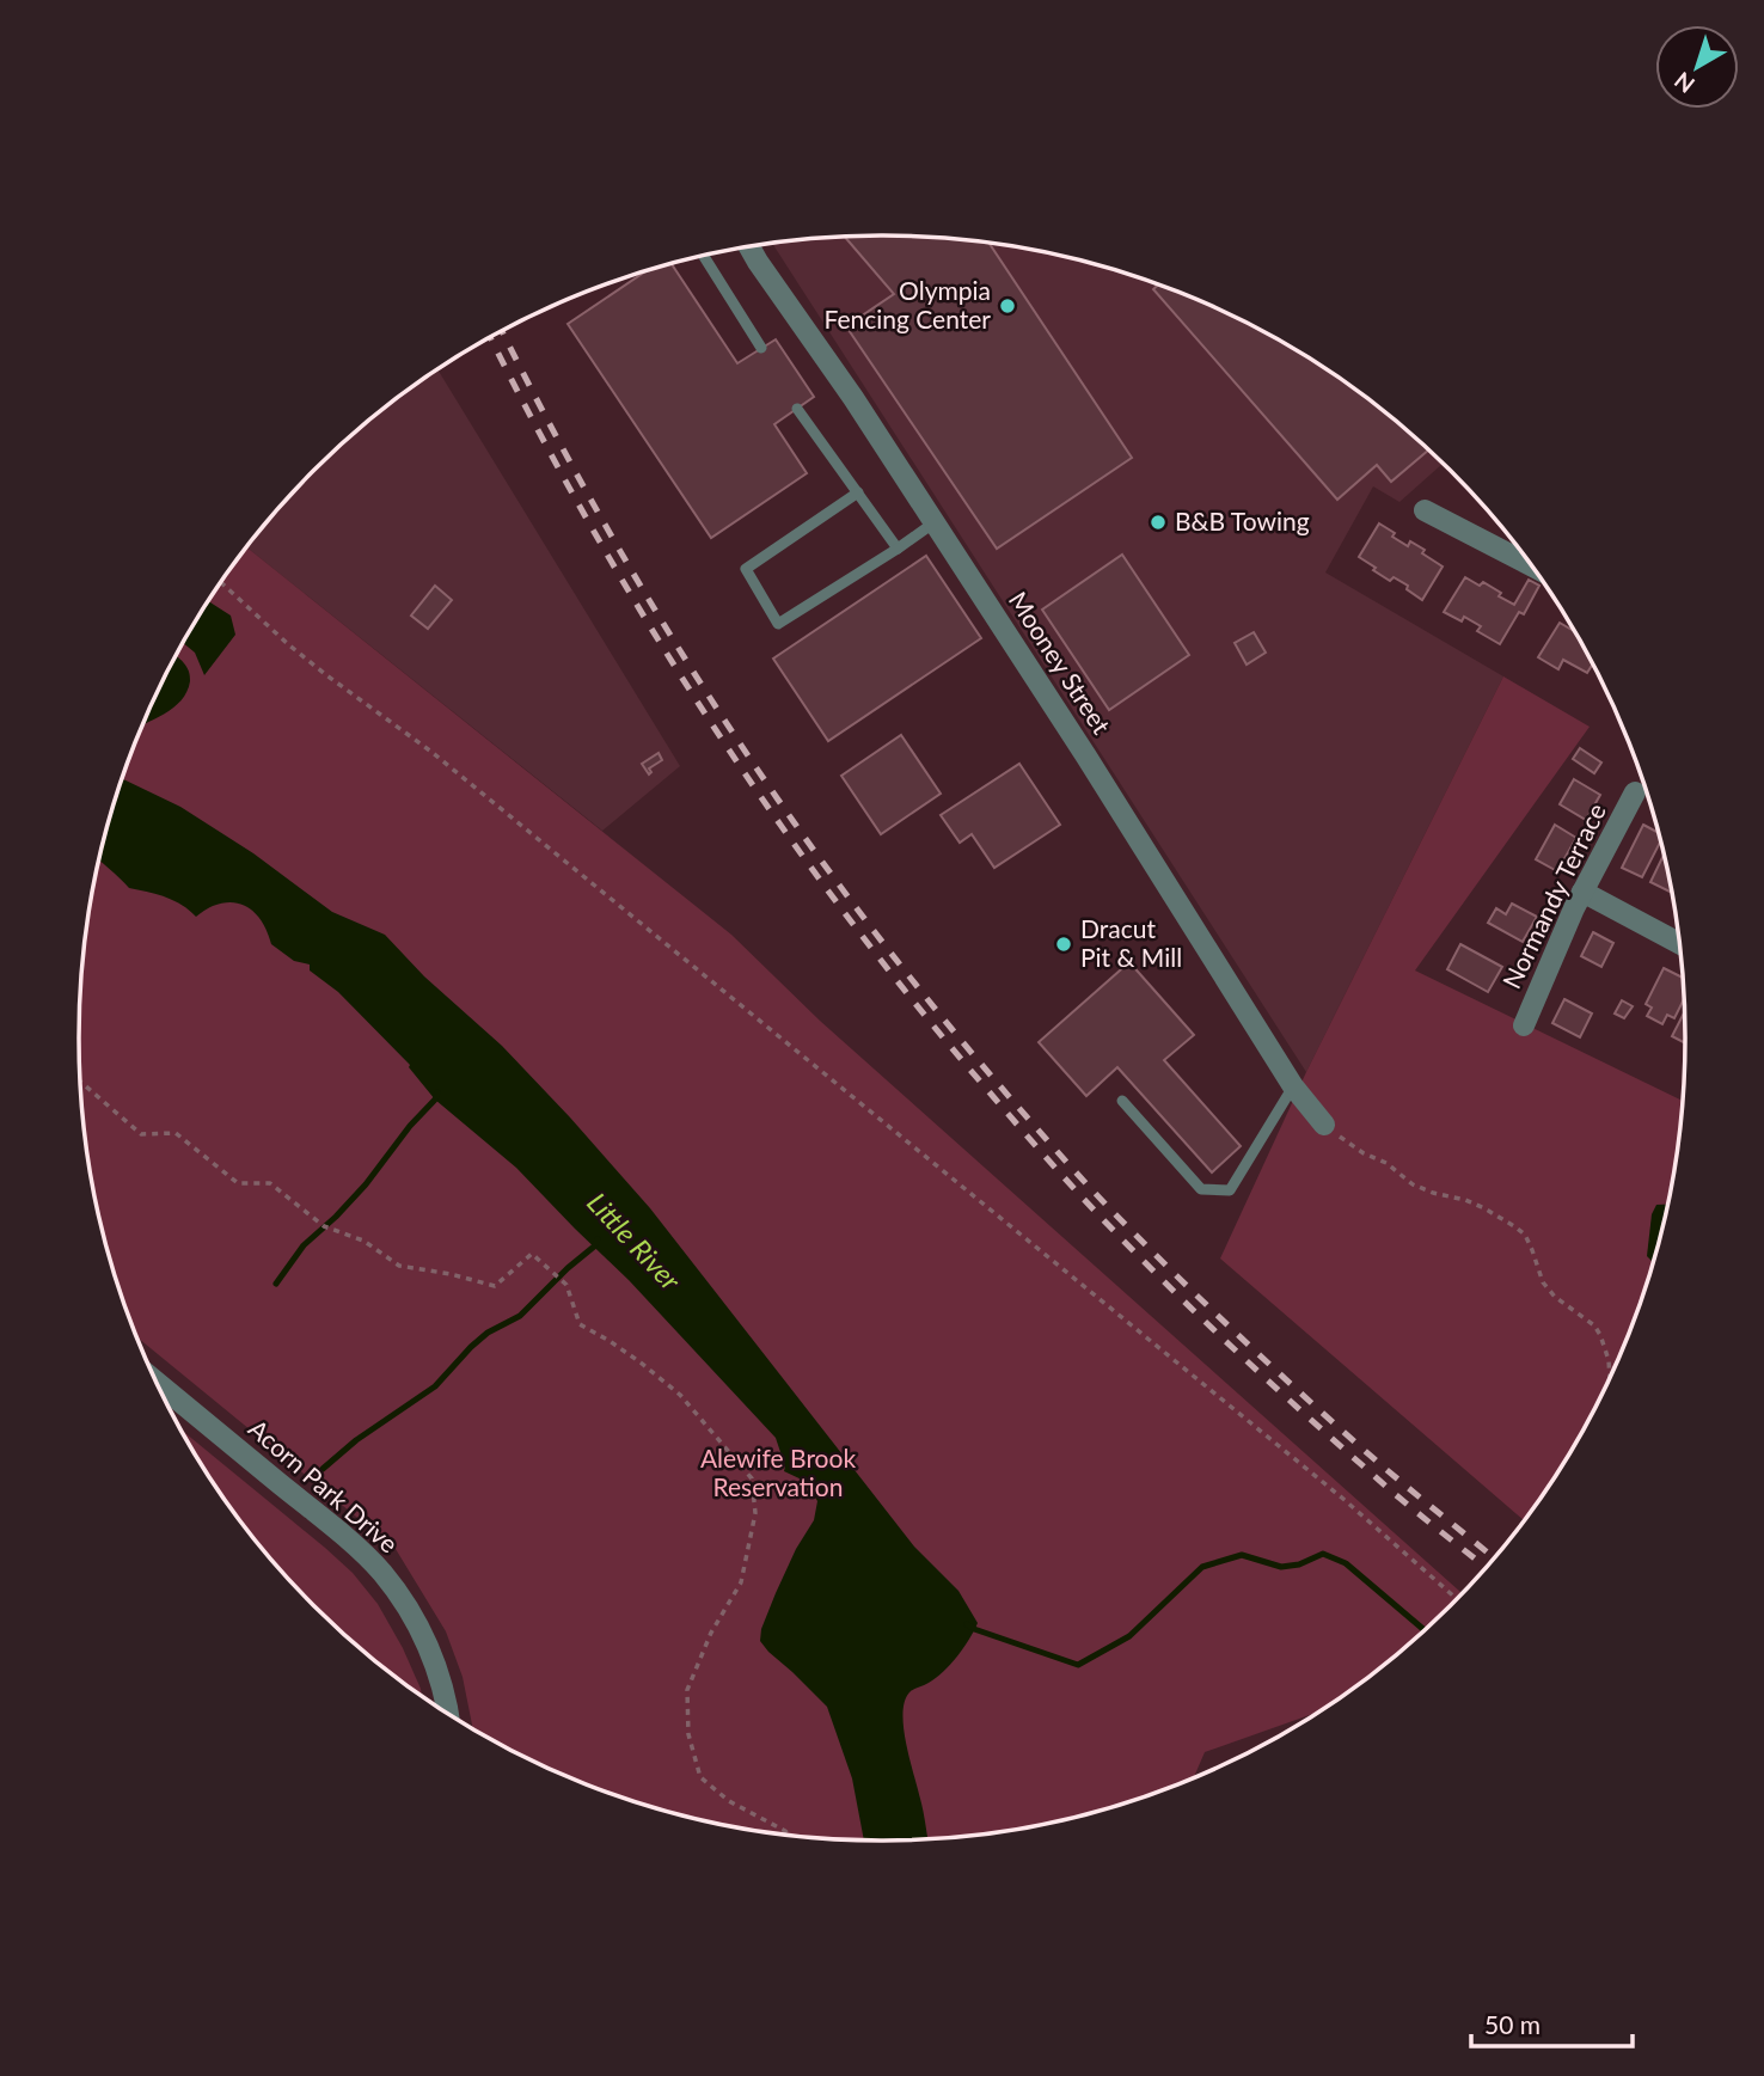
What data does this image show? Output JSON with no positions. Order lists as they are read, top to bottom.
{
  "streets": {
    "street": ["Mooney Street", "Normandy Terrace", "Acorn Park Drive"]
  },
  "water": ["Little River"],
  "parks": ["Alewife Brook Reservation"],
  "places": ["Olympia Fencing Center", "B&B Towing", "Dracut Pit & Mill"],
  "scale_bar": "50 m",
  "north": "bottom left"
}
